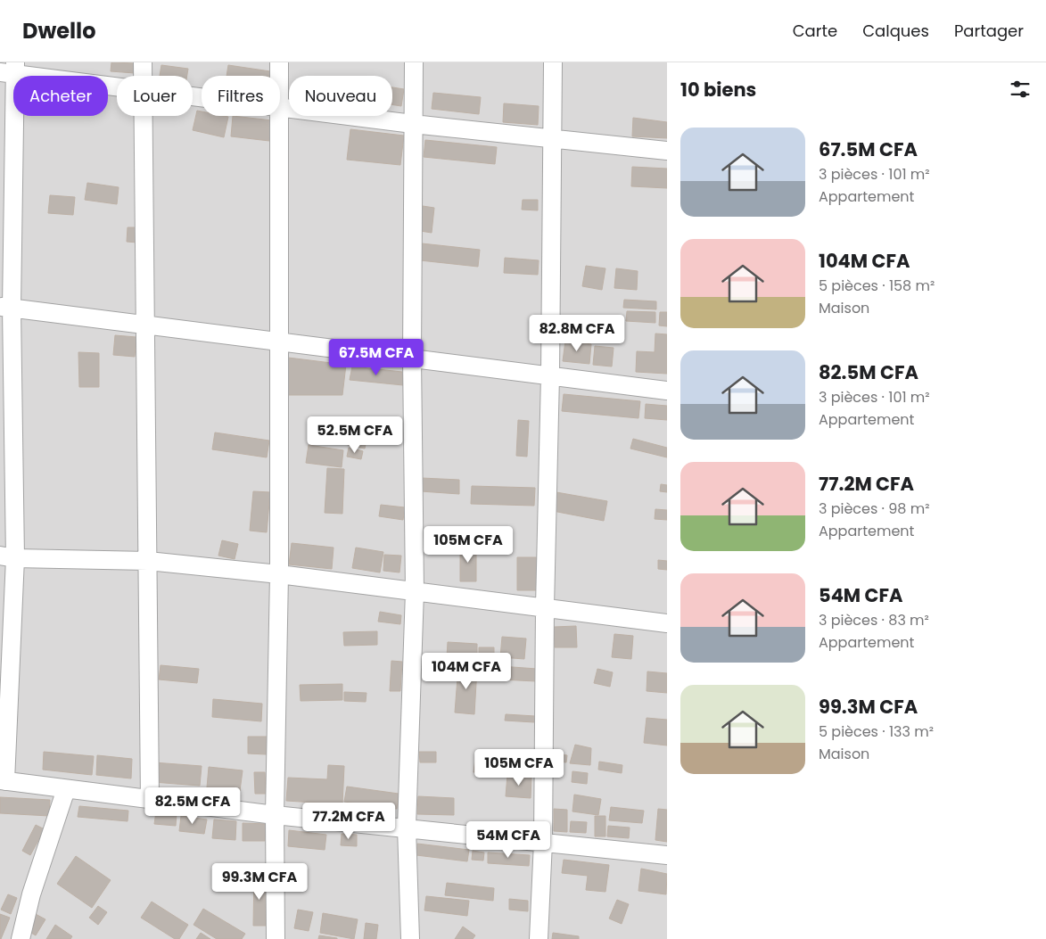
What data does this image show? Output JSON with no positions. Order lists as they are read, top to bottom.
{
  "page": {
    "header": "Dwello",
    "nav": ["Carte", "Calques", "Partager"],
    "heading": "10 biens",
    "chip": [
      "Acheter",
      "Louer",
      "Filtres",
      "Nouveau"
    ],
    "list": [
      {
        "name": "67.5M CFA",
        "note": "3 pièces · 101 m² · Appartement"
      },
      {
        "name": "104M CFA",
        "note": "5 pièces · 158 m² · Maison"
      },
      {
        "name": "82.5M CFA",
        "note": "3 pièces · 101 m² · Appartement"
      },
      {
        "name": "77.2M CFA",
        "note": "3 pièces · 98 m² · Appartement"
      },
      {
        "name": "54M CFA",
        "note": "3 pièces · 83 m² · Appartement"
      },
      {
        "name": "99.3M CFA",
        "note": "5 pièces · 133 m² · Maison"
      }
    ],
    "price": [
      "82.8M CFA",
      "67.5M CFA",
      "52.5M CFA",
      "105M CFA",
      "104M CFA",
      "105M CFA",
      "82.5M CFA",
      "77.2M CFA",
      "54M CFA",
      "99.3M CFA"
    ]
  }
}
